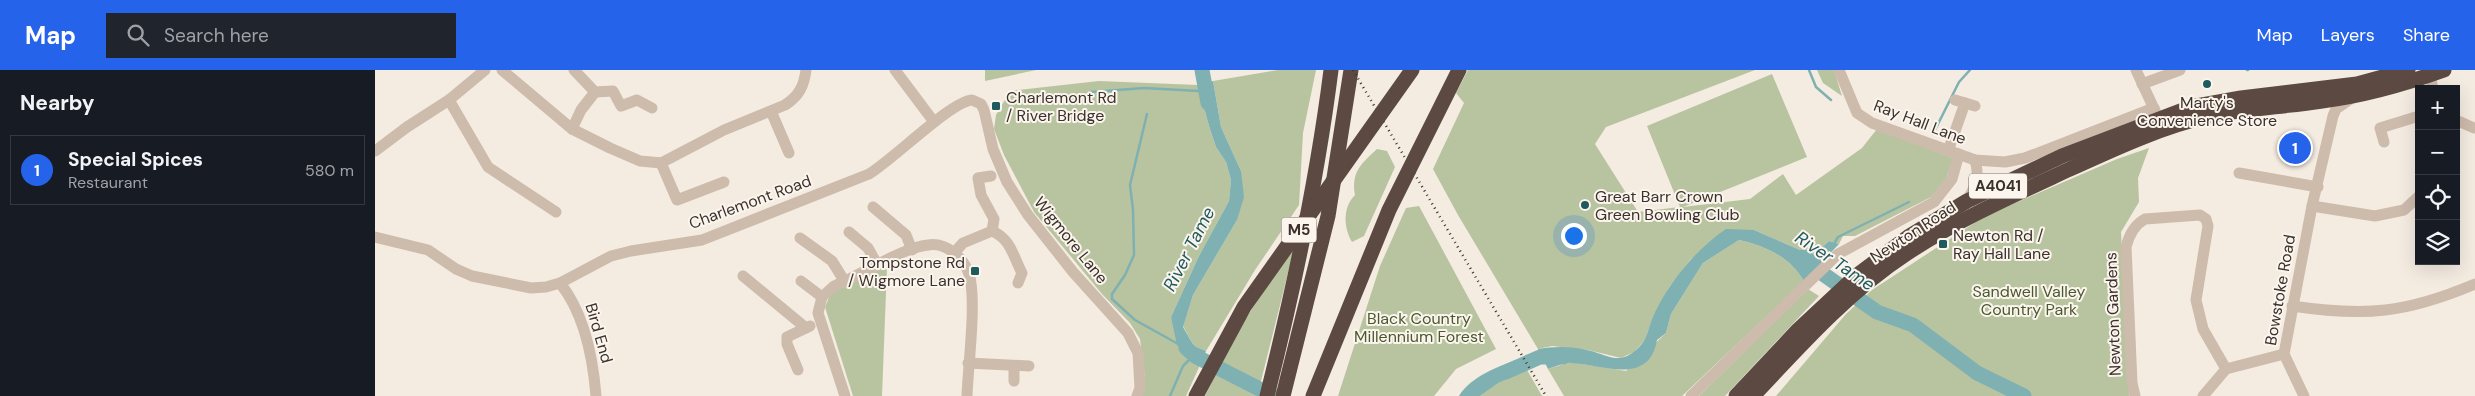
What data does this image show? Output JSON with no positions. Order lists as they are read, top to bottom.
{
  "streets": {
    "highway": ["A4041", "M5", "Newton Road"],
    "street": [
      "Ray Hall Lane",
      "Charlemont Road",
      "Wigmore Lane",
      "Bowstoke Road",
      "Newton Gardens",
      "Bird End"
    ]
  },
  "crossings": [
    ["Ray Hall Lane", "Newton Road"],
    ["Charlemont Road", "Wigmore Lane"],
    ["Charlemont Road", "Bird End"],
    ["Newton Road", "Bowstoke Road"]
  ],
  "water": ["River Tame"],
  "parks": ["Sandwell Valley Country Park", "Black Country Millennium Forest"],
  "places": {
    "other": ["Marty's Convenience Store", "Great Barr Crown Green Bowling Club"],
    "transit": ["Charlemont Rd / River Bridge", "Newton Rd / Ray Hall Lane", "Tompstone Rd / Wigmore Lane"]
  },
  "page": {
    "header": "Map",
    "search": "Search here",
    "nav": ["Map", "Layers", "Share"],
    "heading": "Nearby",
    "map_buttons": ["+", "−"],
    "pins": "1",
    "list": [
      {
        "mark": "1",
        "name": "Special Spices",
        "note": "Restaurant",
        "value": "580 m"
      }
    ]
  }
}
